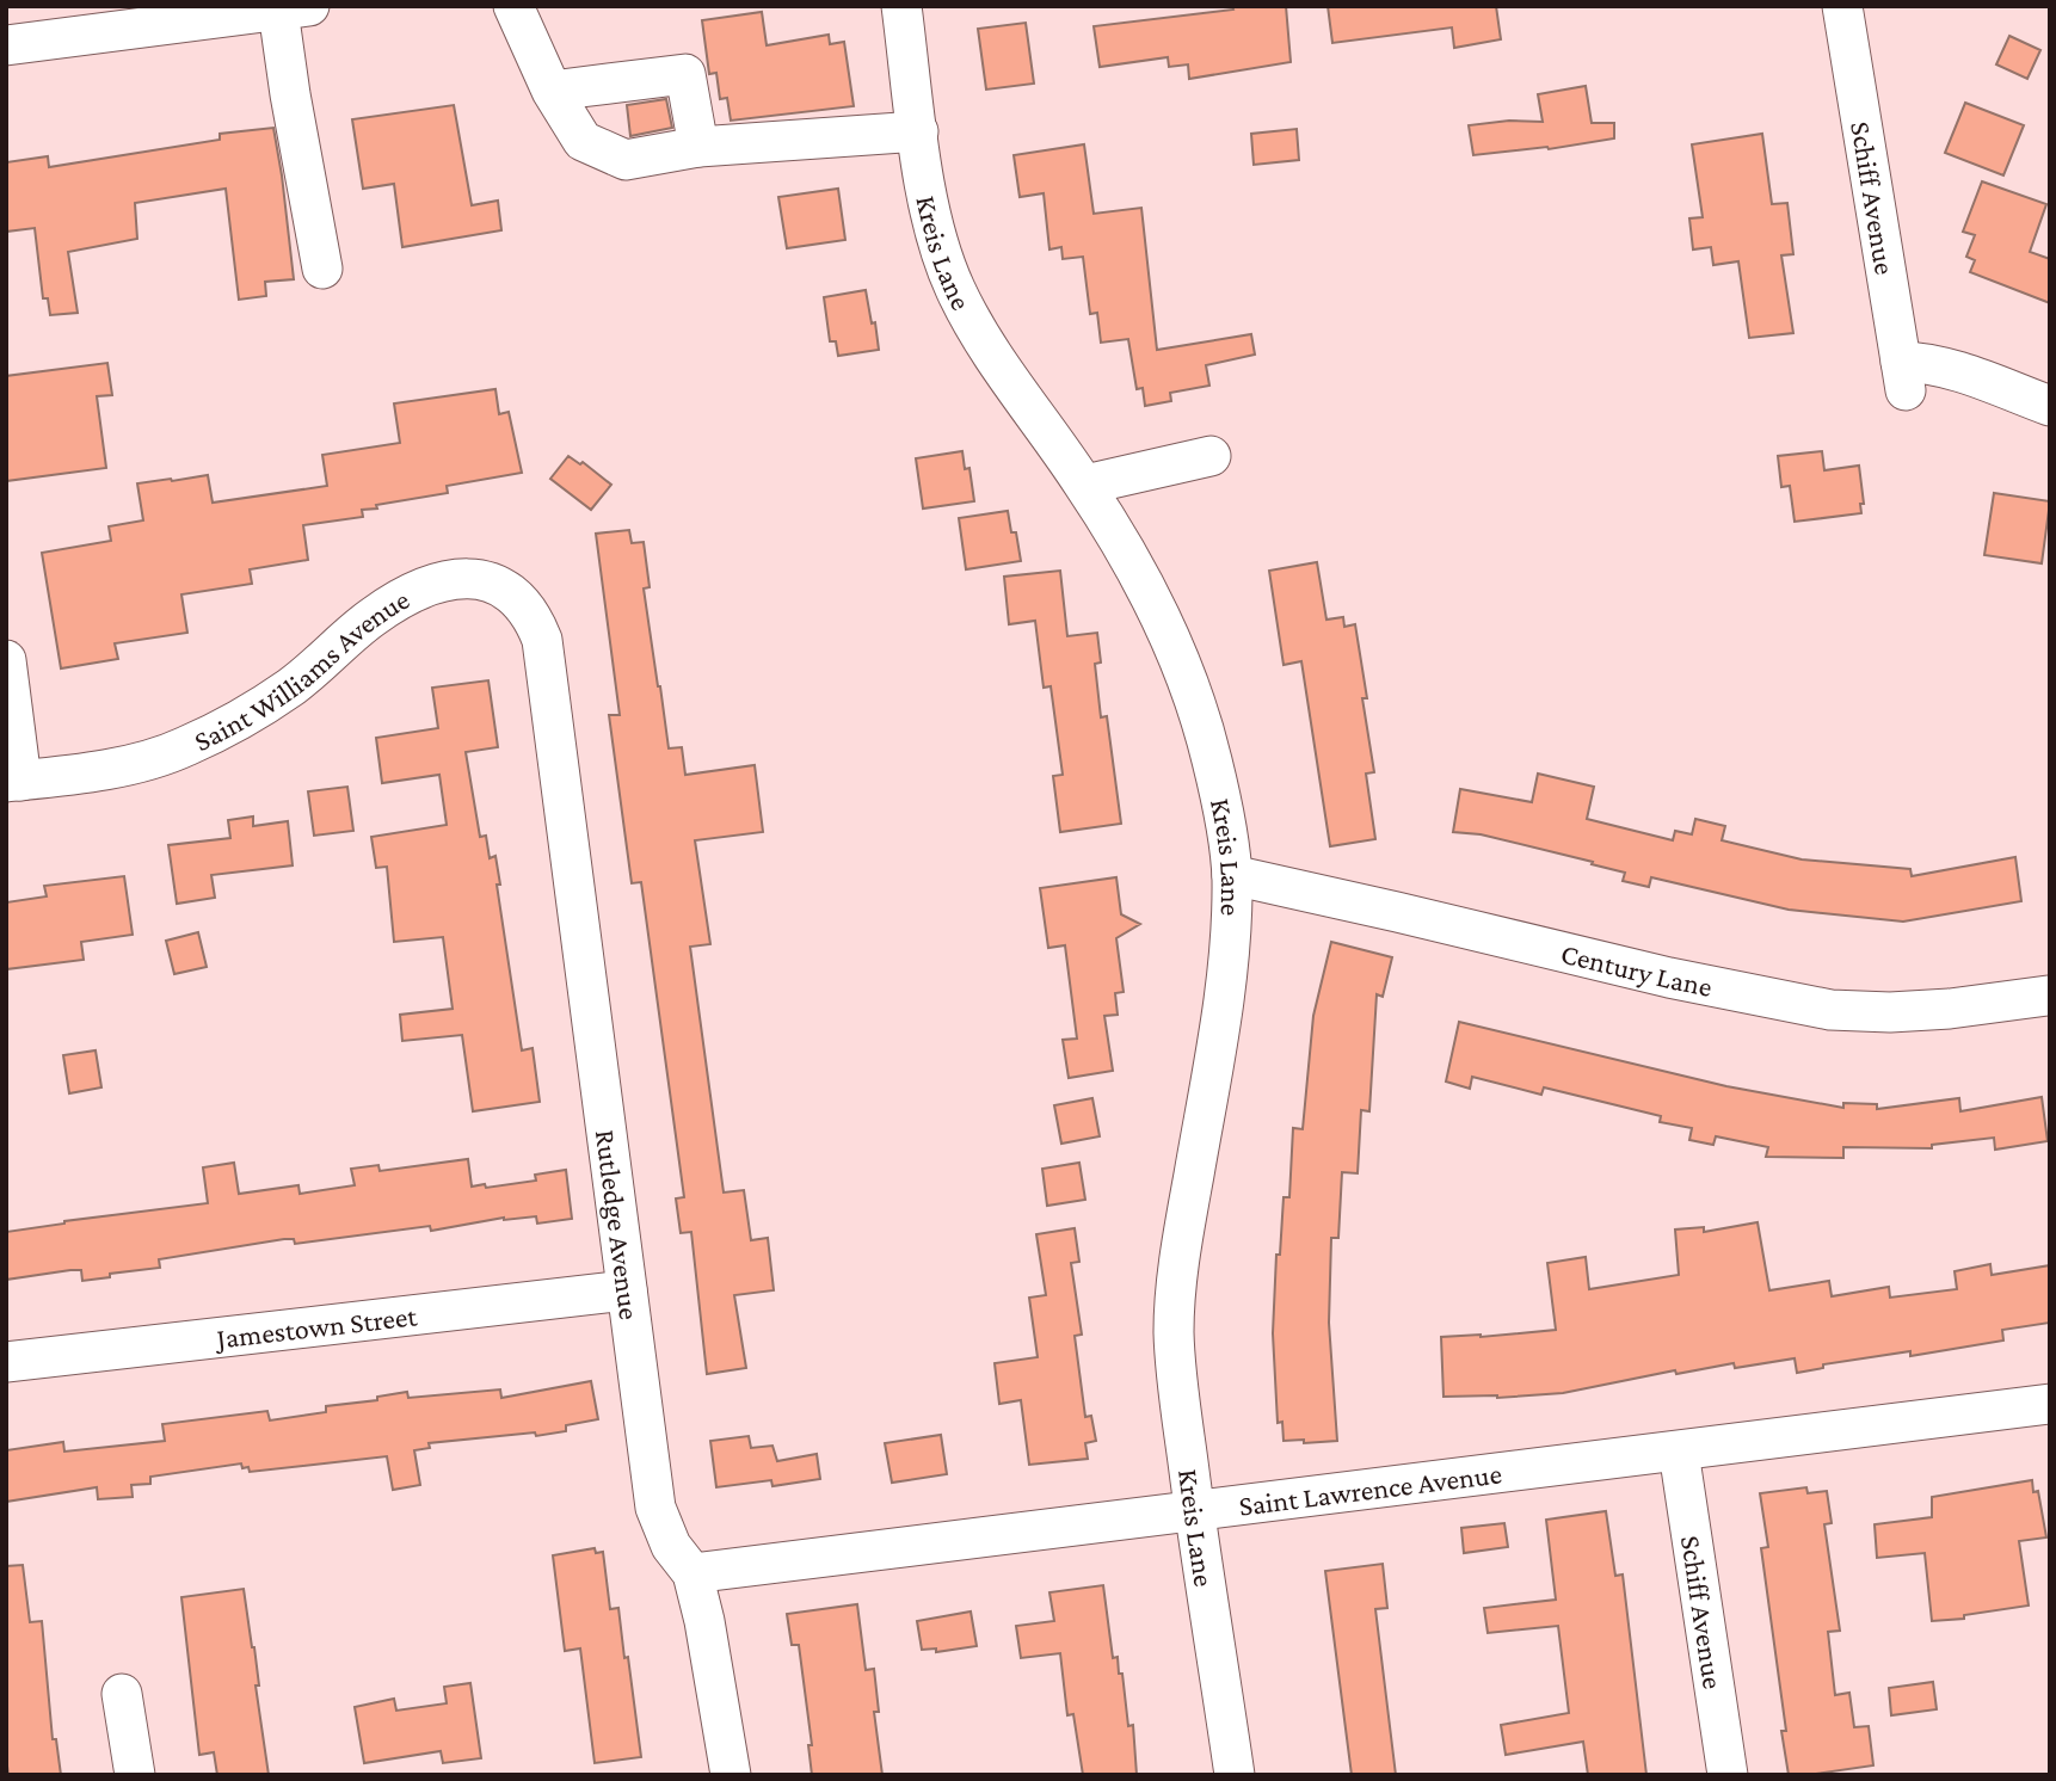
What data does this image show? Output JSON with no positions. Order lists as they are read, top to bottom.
{
  "streets": {
    "street": [
      "Schiff Avenue",
      "Kreis Lane",
      "Saint Williams Avenue",
      "Century Lane",
      "Rutledge Avenue",
      "Jamestown Street",
      "Saint Lawrence Avenue"
    ]
  },
  "crossings": [
    ["Schiff Avenue", "Saint Lawrence Avenue"],
    ["Kreis Lane", "Century Lane"],
    ["Kreis Lane", "Saint Lawrence Avenue"],
    ["Saint Williams Avenue", "Rutledge Avenue"],
    ["Rutledge Avenue", "Jamestown Street"],
    ["Rutledge Avenue", "Saint Lawrence Avenue"]
  ]
}
